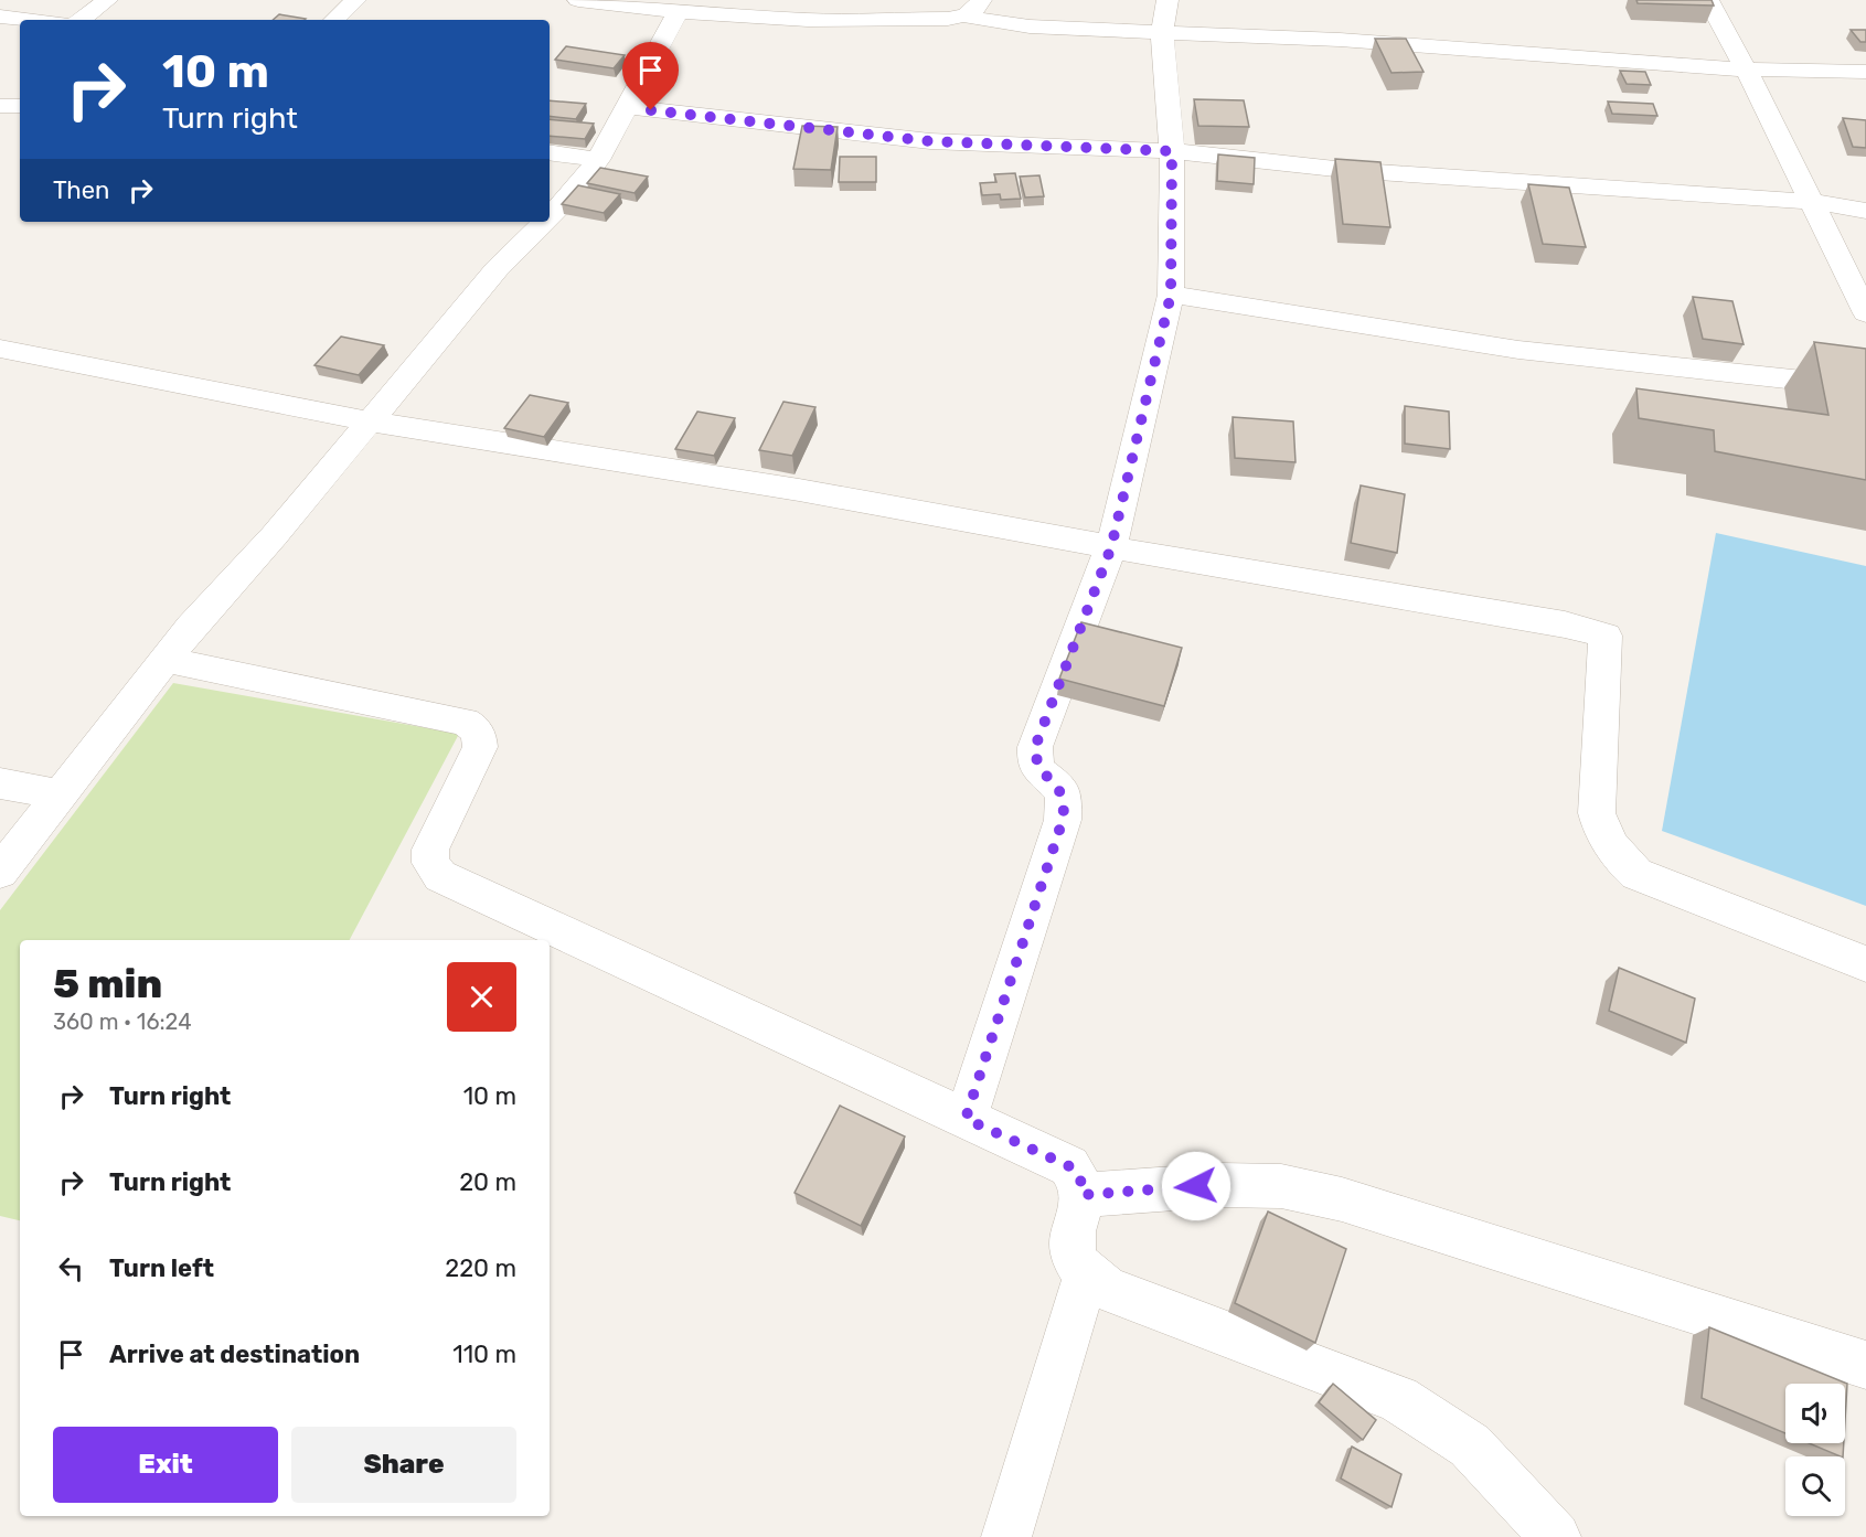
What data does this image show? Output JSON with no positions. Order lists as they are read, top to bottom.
{
  "page": {
    "turn": ["10 m", "Turn right"],
    "then": "Then",
    "heading": ["5 min", "360 m · 16:24"],
    "list": [
      {
        "name": "Turn right",
        "value": "10 m"
      },
      {
        "name": "Turn right",
        "value": "20 m"
      },
      {
        "name": "Turn left",
        "value": "220 m"
      },
      {
        "name": "Arrive at destination",
        "value": "110 m"
      }
    ],
    "buttons": ["Exit", "Share"]
  }
}
